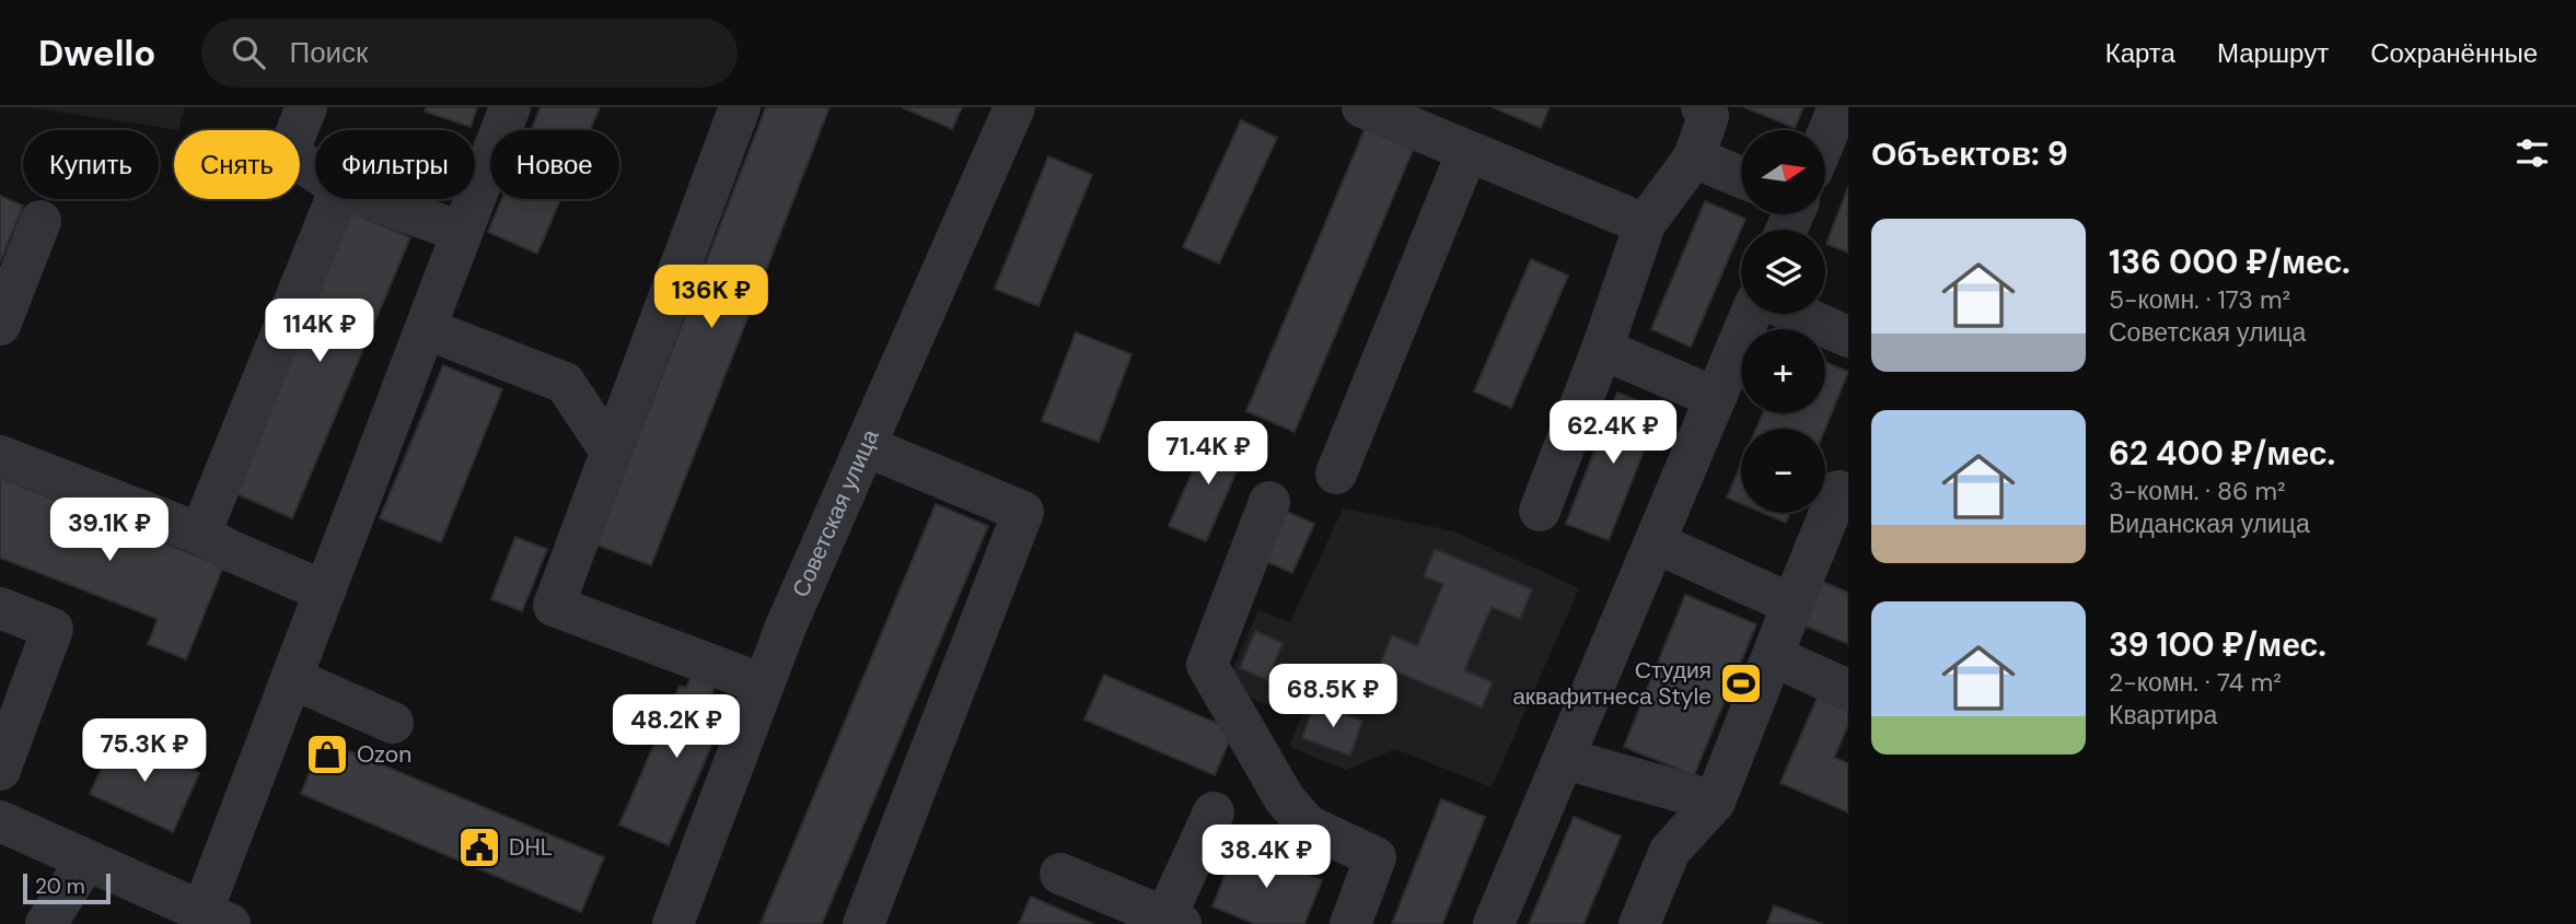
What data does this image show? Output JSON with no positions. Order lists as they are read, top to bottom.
{
  "streets": {
    "street": ["Советская улица"]
  },
  "places": {
    "sports": ["Студия аквафитнеса Style"],
    "shop": ["Ozon"],
    "public building": ["DHL"]
  },
  "scale_bar": "20 m",
  "north": "right",
  "page": {
    "header": "Dwello",
    "search": "Поиск",
    "nav": ["Карта", "Маршрут", "Сохранённые"],
    "heading": "Объектов: 9",
    "map_buttons": ["+", "−"],
    "chip": [
      "Купить",
      "Снять",
      "Фильтры",
      "Новое"
    ],
    "list": [
      {
        "name": "136 000 ₽/мес.",
        "note": "5-комн. · 173 m² · Советская улица"
      },
      {
        "name": "62 400 ₽/мес.",
        "note": "3-комн. · 86 m² · Виданская улица"
      },
      {
        "name": "39 100 ₽/мес.",
        "note": "2-комн. · 74 m² · Квартира"
      }
    ],
    "price": [
      "136K ₽",
      "114K ₽",
      "62.4K ₽",
      "71.4K ₽",
      "39.1K ₽",
      "68.5K ₽",
      "48.2K ₽",
      "75.3K ₽",
      "38.4K ₽"
    ],
    "scale": "20 m"
  }
}
